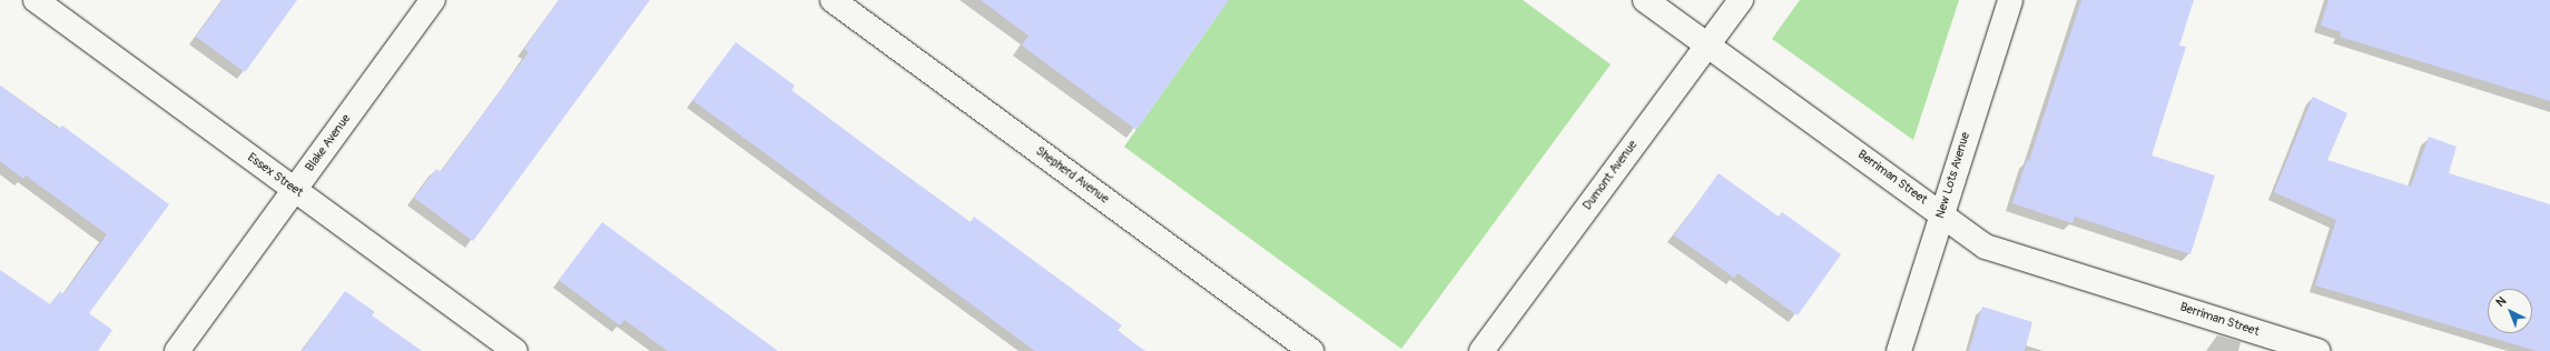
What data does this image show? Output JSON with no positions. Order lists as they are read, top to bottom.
{
  "streets": {
    "street": [
      "Blake Avenue",
      "Essex Street",
      "Shepherd Avenue",
      "Dumont Avenue",
      "New Lots Avenue",
      "Berriman Street"
    ]
  },
  "crossings": [
    ["Blake Avenue", "Essex Street"],
    ["Dumont Avenue", "Berriman Street"],
    ["New Lots Avenue", "Berriman Street"]
  ],
  "north": "top left"
}
